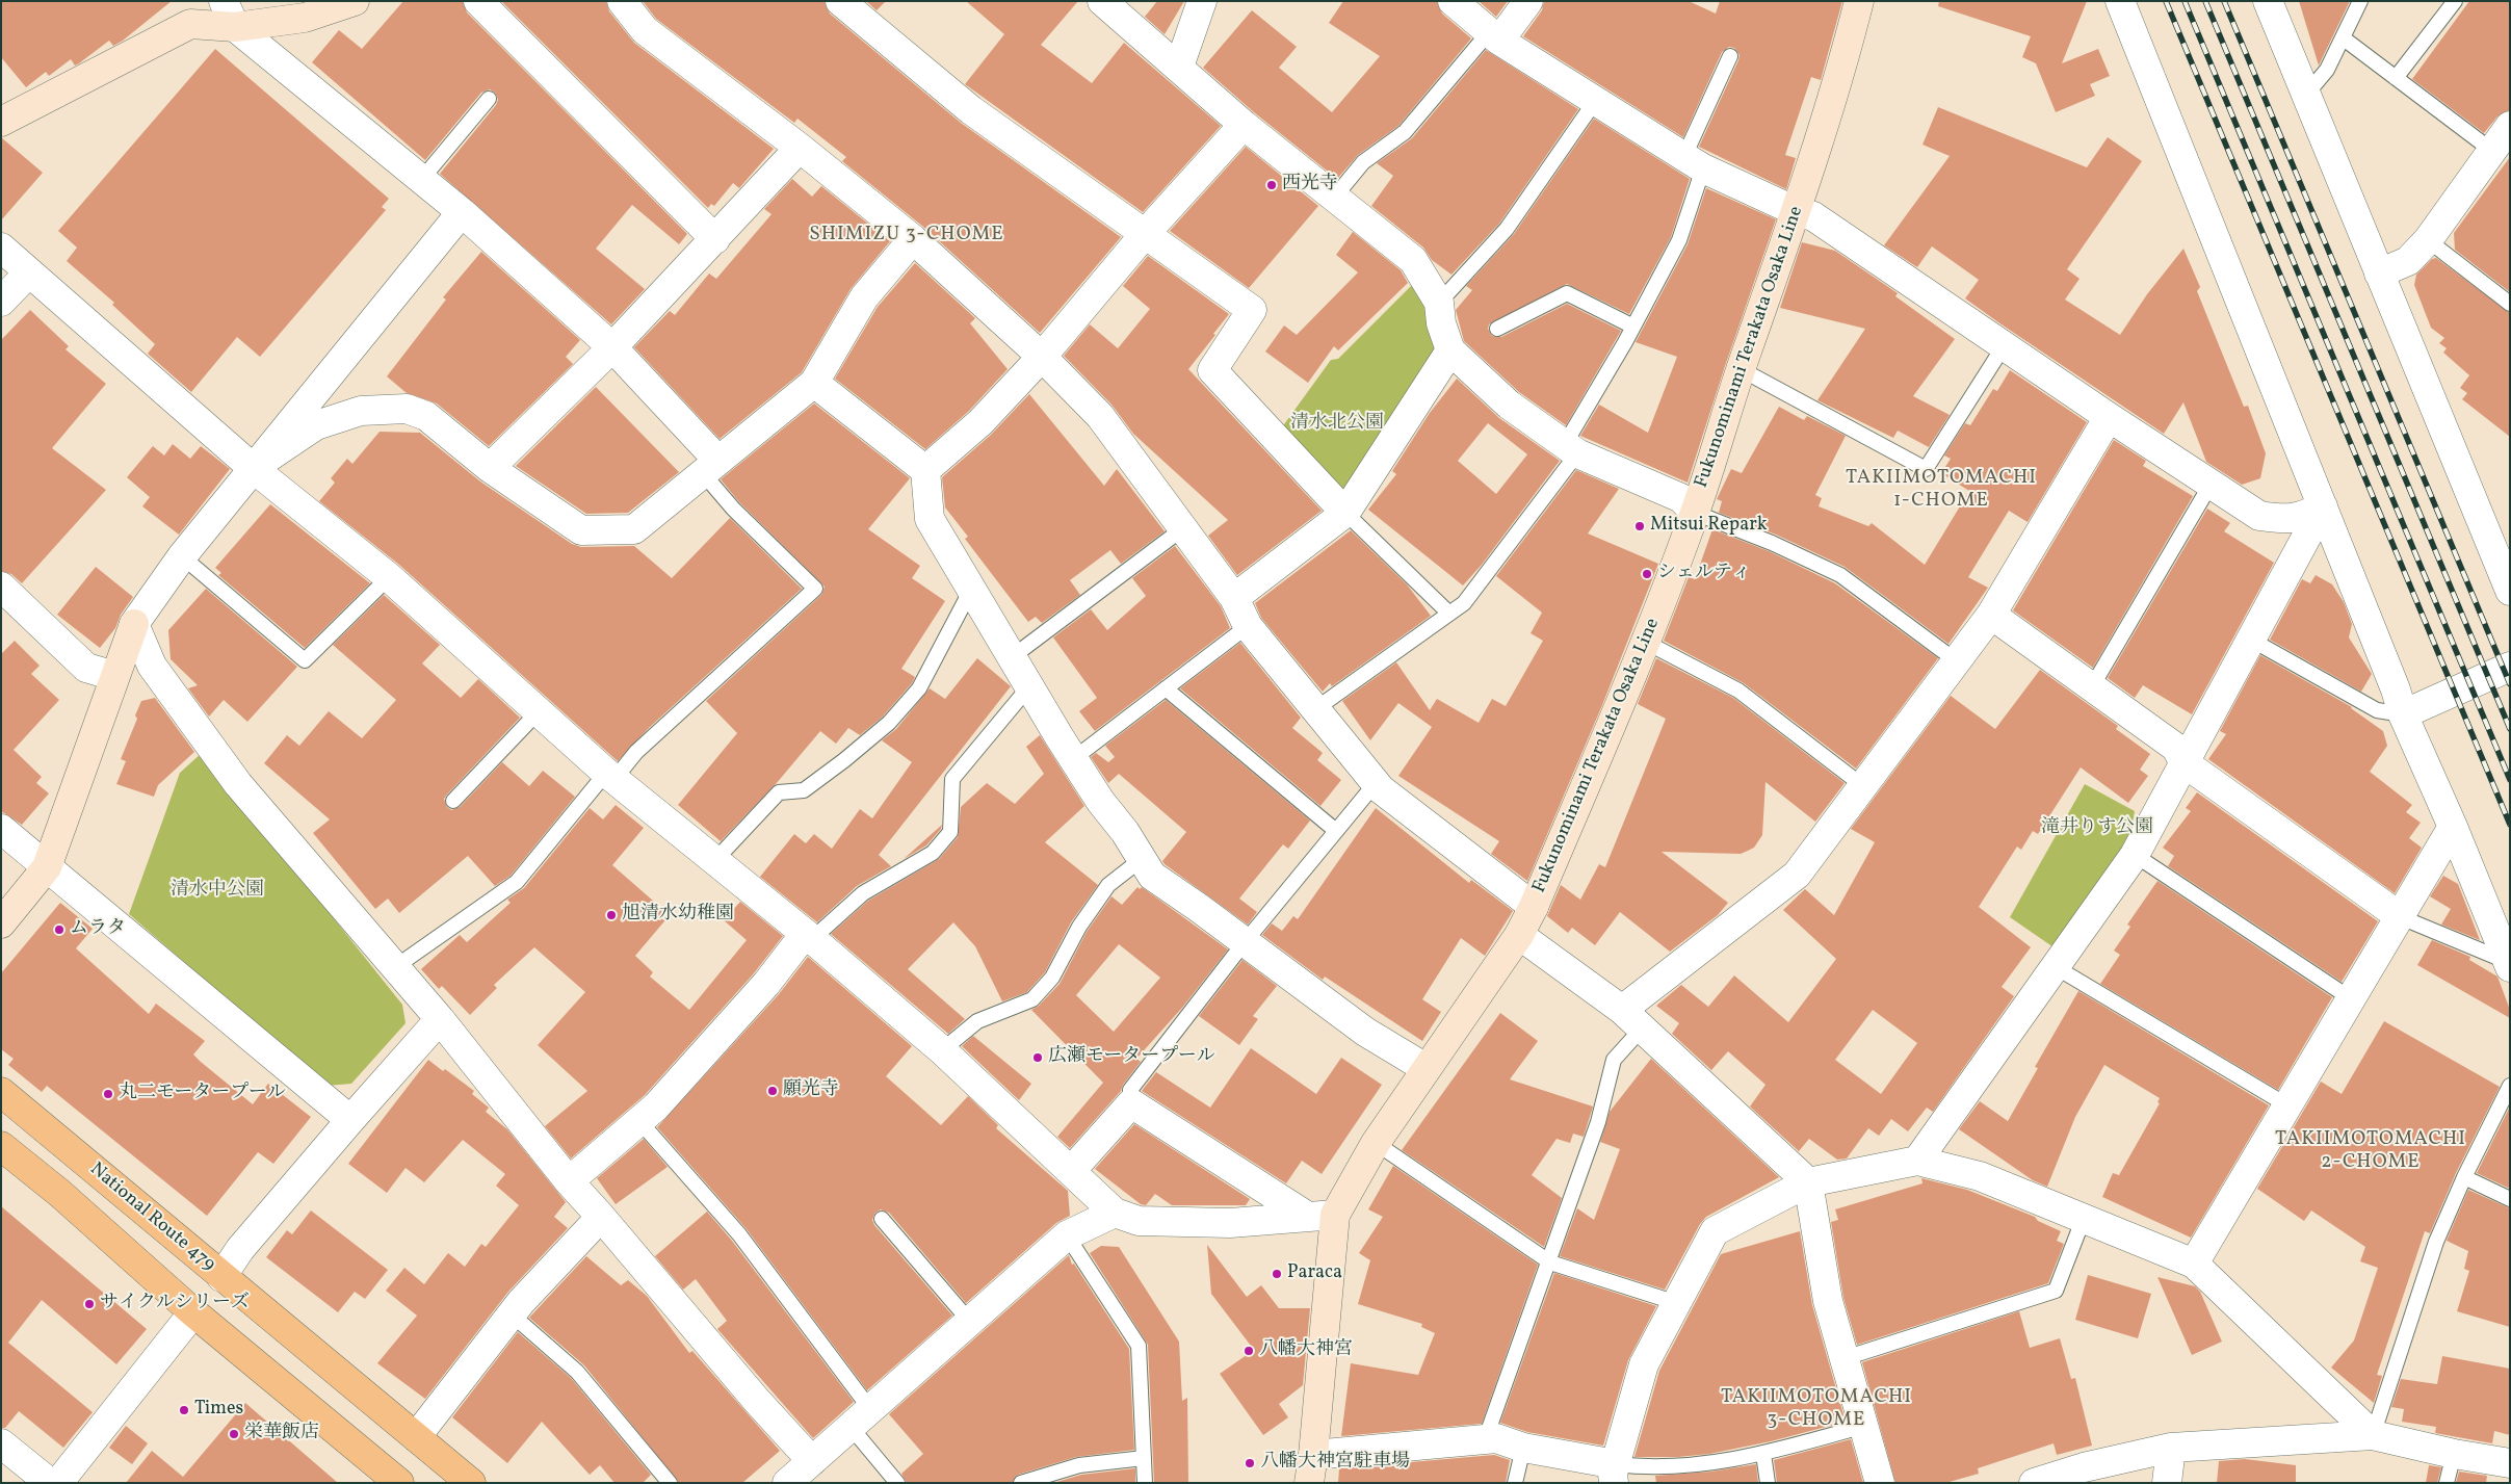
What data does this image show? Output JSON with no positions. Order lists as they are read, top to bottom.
{
  "streets": {
    "highway": ["National Route 479"],
    "main road": ["Fukunominami Terakata Osaka Line"]
  },
  "districts": [
    "SHIMIZU 3-CHOME",
    "TAKIIMOTOMACHI 1-CHOME",
    "TAKIIMOTOMACHI 2-CHOME",
    "TAKIIMOTOMACHI 3-CHOME"
  ],
  "parks": ["清水北公園", "滝井りす公園", "清水中公園"],
  "places": [
    "西光寺",
    "Mitsui Repark",
    "シェルティ",
    "旭清水幼稚園",
    "ムラタ",
    "広瀬モータープール",
    "願光寺",
    "丸二モータープール",
    "Paraca",
    "サイクルシリーズ",
    "八幡大神宮",
    "Times",
    "栄華飯店",
    "八幡大神宮駐車場"
  ]
}
